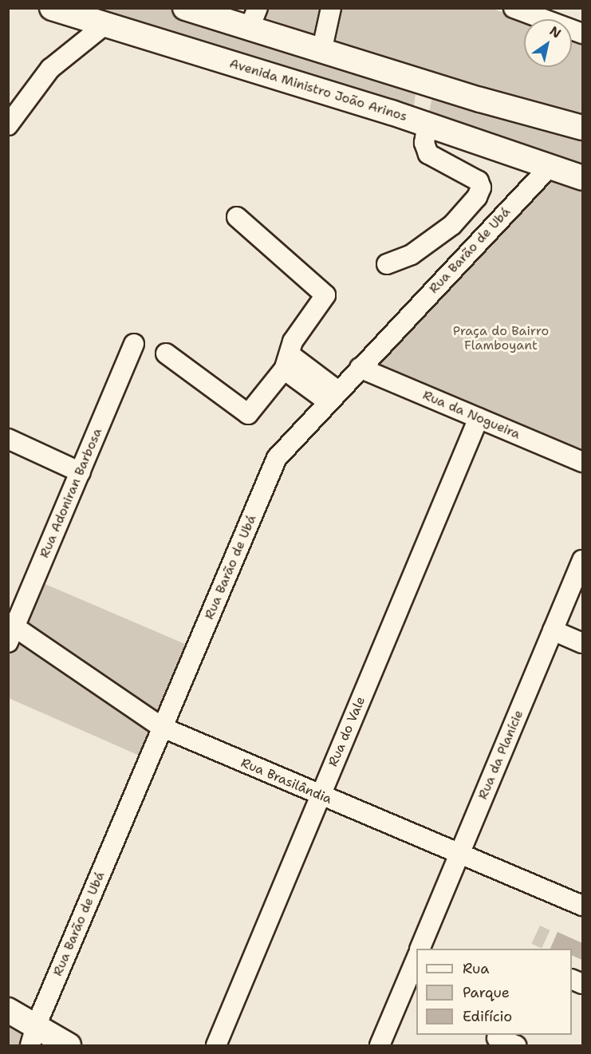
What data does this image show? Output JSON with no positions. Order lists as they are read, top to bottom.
{
  "streets": {
    "main road": ["Avenida Ministro João Arinos"],
    "street": [
      "Rua Barão de Ubá",
      "Rua da Nogueira",
      "Rua Adoniran Barbosa",
      "Rua do Vale",
      "Rua da Planície",
      "Rua Brasilândia"
    ]
  },
  "crossings": [
    ["Avenida Ministro João Arinos", "Rua Barão de Ubá"],
    ["Rua Barão de Ubá", "Rua da Nogueira"],
    ["Rua Barão de Ubá", "Rua Brasilândia"],
    ["Rua da Nogueira", "Rua do Vale"],
    ["Rua Adoniran Barbosa", "Rua Brasilândia"],
    ["Rua do Vale", "Rua Brasilândia"],
    ["Rua da Planície", "Rua Brasilândia"]
  ],
  "parks": ["Praça do Bairro Flamboyant"],
  "legend": ["Rua", "Parque", "Edifício"],
  "north": "top right"
}
